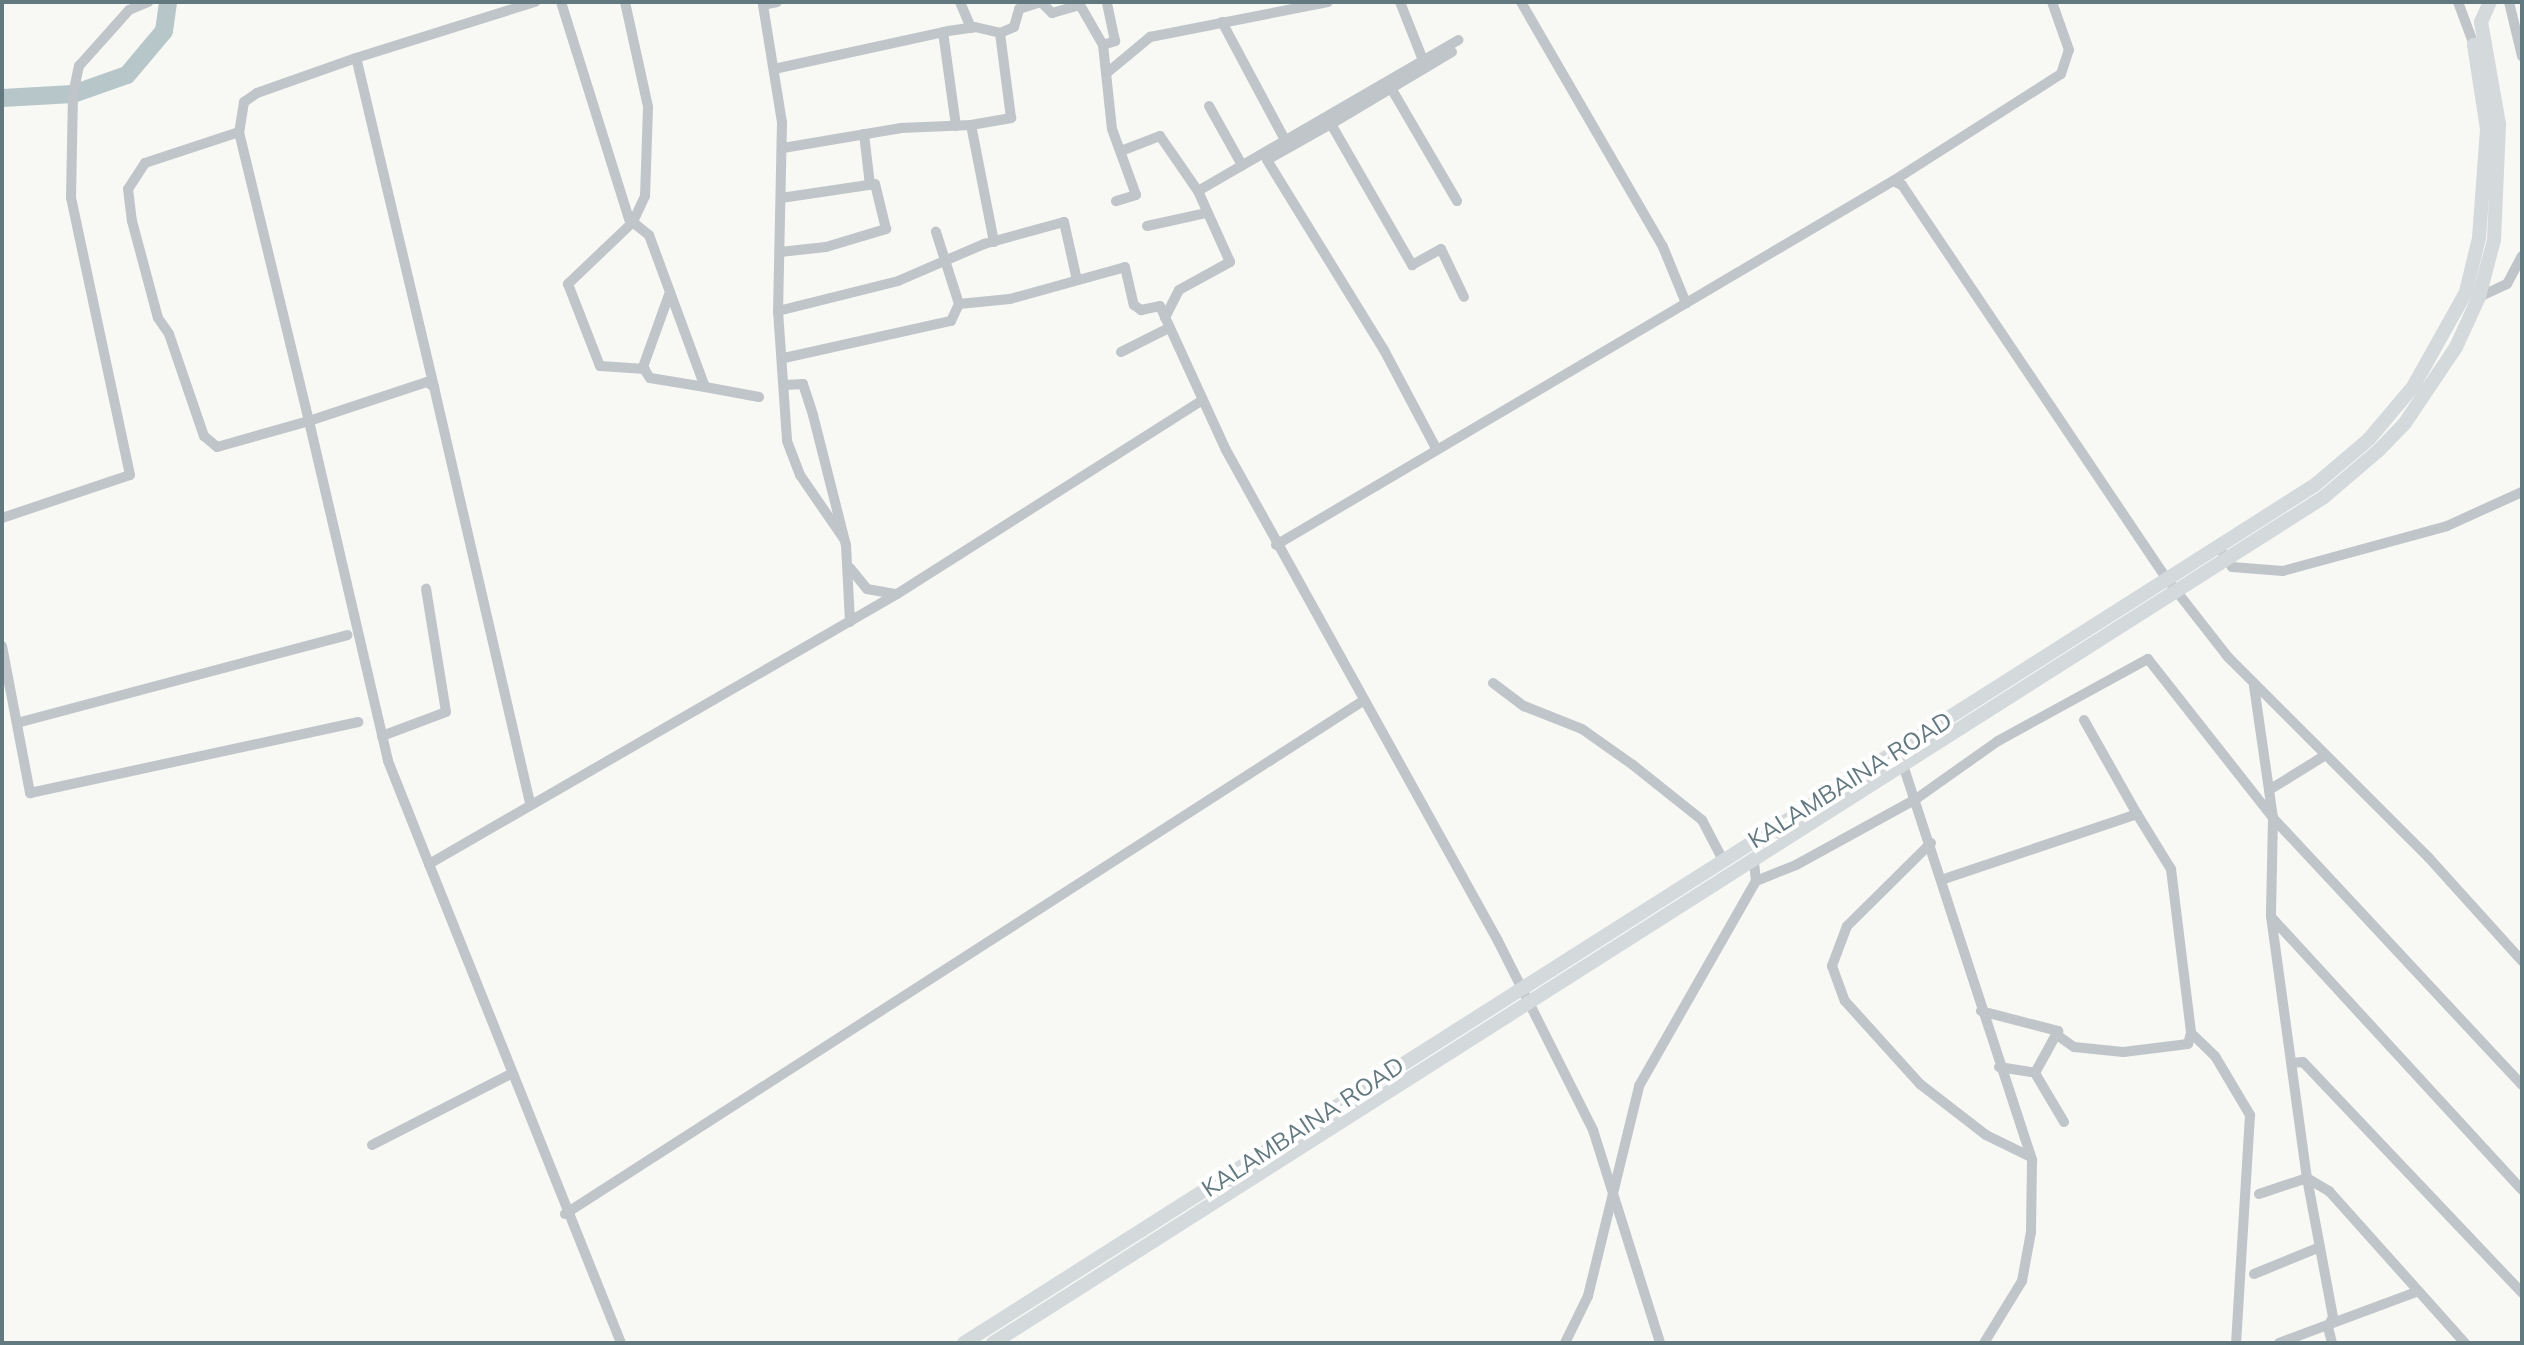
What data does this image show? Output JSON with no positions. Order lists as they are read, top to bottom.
{
  "streets": {
    "main road": ["KALAMBAINA ROAD"]
  }
}
